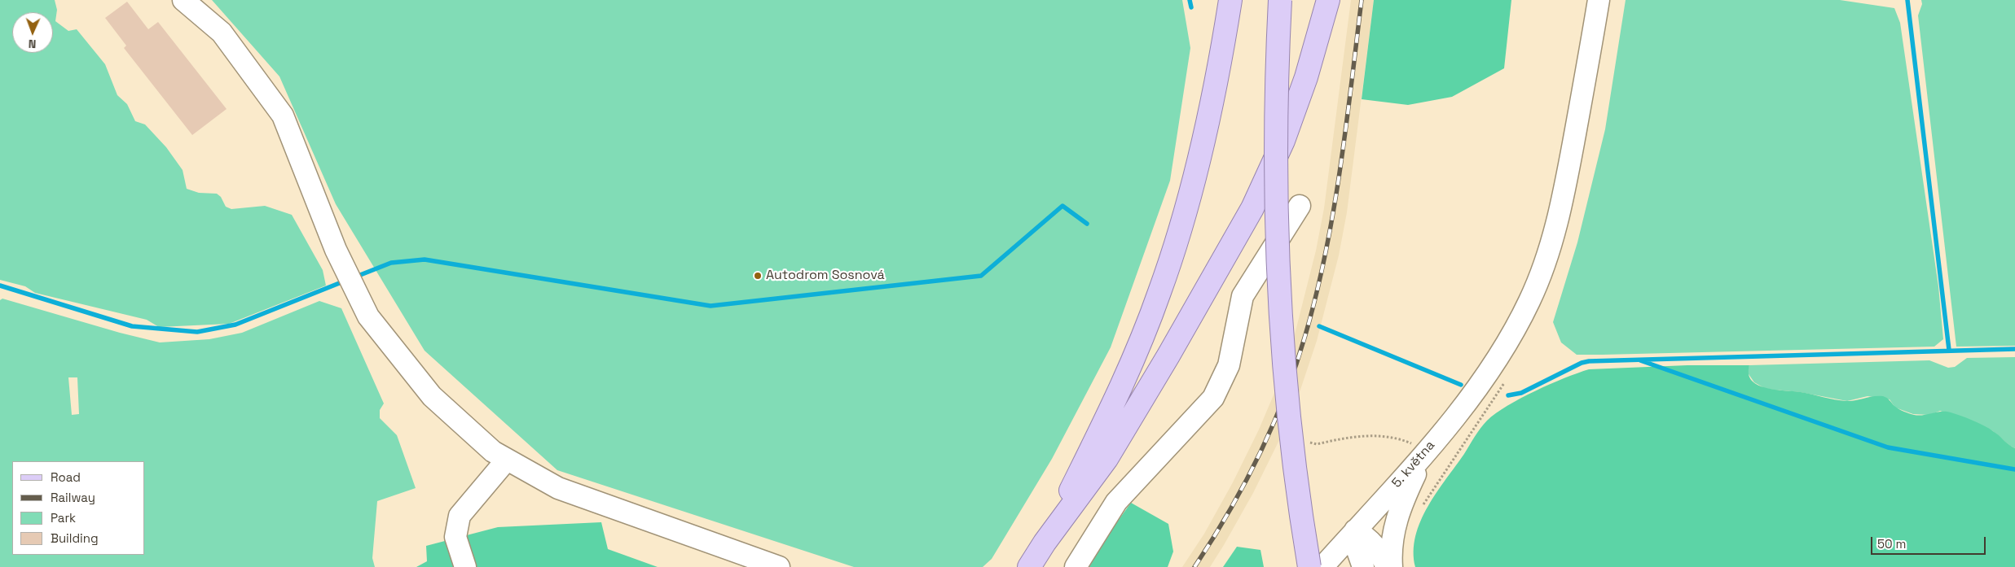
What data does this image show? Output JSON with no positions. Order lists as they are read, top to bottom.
{
  "streets": {
    "street": ["5. května"]
  },
  "places": ["Autodrom Sosnová"],
  "legend": [
    "Road",
    "Railway",
    "Park",
    "Building"
  ],
  "scale_bar": "50 m",
  "north": "bottom"
}
